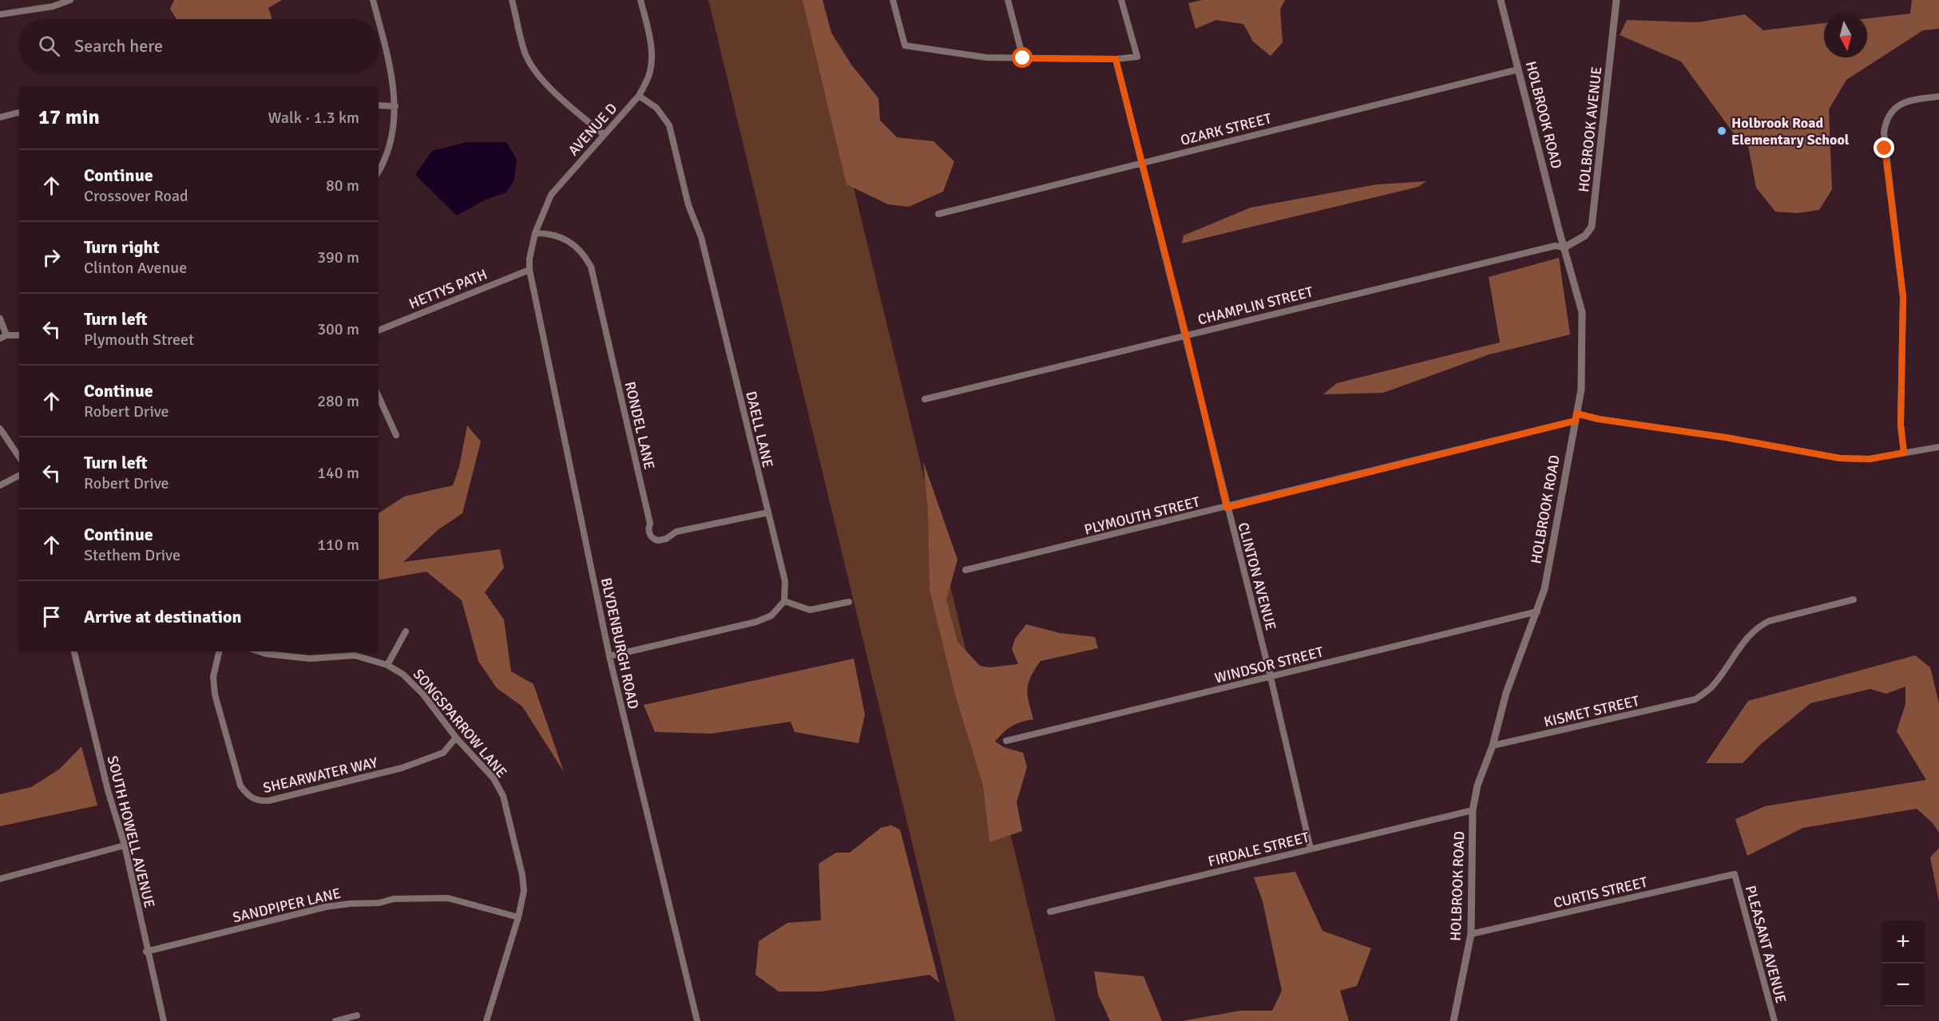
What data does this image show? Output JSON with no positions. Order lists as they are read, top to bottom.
{
  "streets": {
    "street": [
      "HOLBROOK ROAD",
      "AVENUE D",
      "OZARK STREET",
      "HOLBROOK AVENUE",
      "HETTYS PATH",
      "CHAMPLIN STREET",
      "RONDEL LANE",
      "DAELL LANE",
      "PLYMOUTH STREET",
      "CLINTON AVENUE",
      "BLYDENBURGH ROAD",
      "WINDSOR STREET",
      "KISMET STREET",
      "SONGSPARROW LANE",
      "SHEARWATER WAY",
      "SOUTH HOWELL AVENUE",
      "FIRDALE STREET",
      "CURTIS STREET",
      "SANDPIPER LANE",
      "PLEASANT AVENUE"
    ]
  },
  "crossings": [
    ["HOLBROOK ROAD", "OZARK STREET"],
    ["HOLBROOK ROAD", "HOLBROOK AVENUE"],
    ["HOLBROOK ROAD", "CHAMPLIN STREET"],
    ["HOLBROOK ROAD", "PLYMOUTH STREET"],
    ["HOLBROOK ROAD", "WINDSOR STREET"],
    ["HOLBROOK ROAD", "KISMET STREET"],
    ["HOLBROOK ROAD", "FIRDALE STREET"],
    ["HOLBROOK ROAD", "CURTIS STREET"],
    ["AVENUE D", "HETTYS PATH"],
    ["AVENUE D", "RONDEL LANE"],
    ["AVENUE D", "DAELL LANE"],
    ["AVENUE D", "BLYDENBURGH ROAD"],
    ["OZARK STREET", "CLINTON AVENUE"],
    ["HOLBROOK AVENUE", "CHAMPLIN STREET"],
    ["HETTYS PATH", "BLYDENBURGH ROAD"],
    ["CHAMPLIN STREET", "CLINTON AVENUE"],
    ["RONDEL LANE", "DAELL LANE"],
    ["PLYMOUTH STREET", "CLINTON AVENUE"],
    ["CLINTON AVENUE", "WINDSOR STREET"],
    ["CLINTON AVENUE", "FIRDALE STREET"],
    ["SONGSPARROW LANE", "SHEARWATER WAY"],
    ["SONGSPARROW LANE", "SANDPIPER LANE"],
    ["SOUTH HOWELL AVENUE", "SANDPIPER LANE"],
    ["CURTIS STREET", "PLEASANT AVENUE"]
  ],
  "places": ["Holbrook Road Elementary School"],
  "north": "bottom",
  "page": {
    "search": "Search here",
    "heading": ["17 min", "Walk · 1.3 km"],
    "list": [
      ["Continue", "Crossover Road", "80 m"],
      ["Turn right", "Clinton Avenue", "390 m"],
      ["Turn left", "Plymouth Street", "300 m"],
      ["Continue", "Robert Drive", "280 m"],
      ["Turn left", "Robert Drive", "140 m"],
      ["Continue", "Stethem Drive", "110 m"],
      "Arrive at destination"
    ],
    "map_buttons": ["+", "−"]
  }
}
